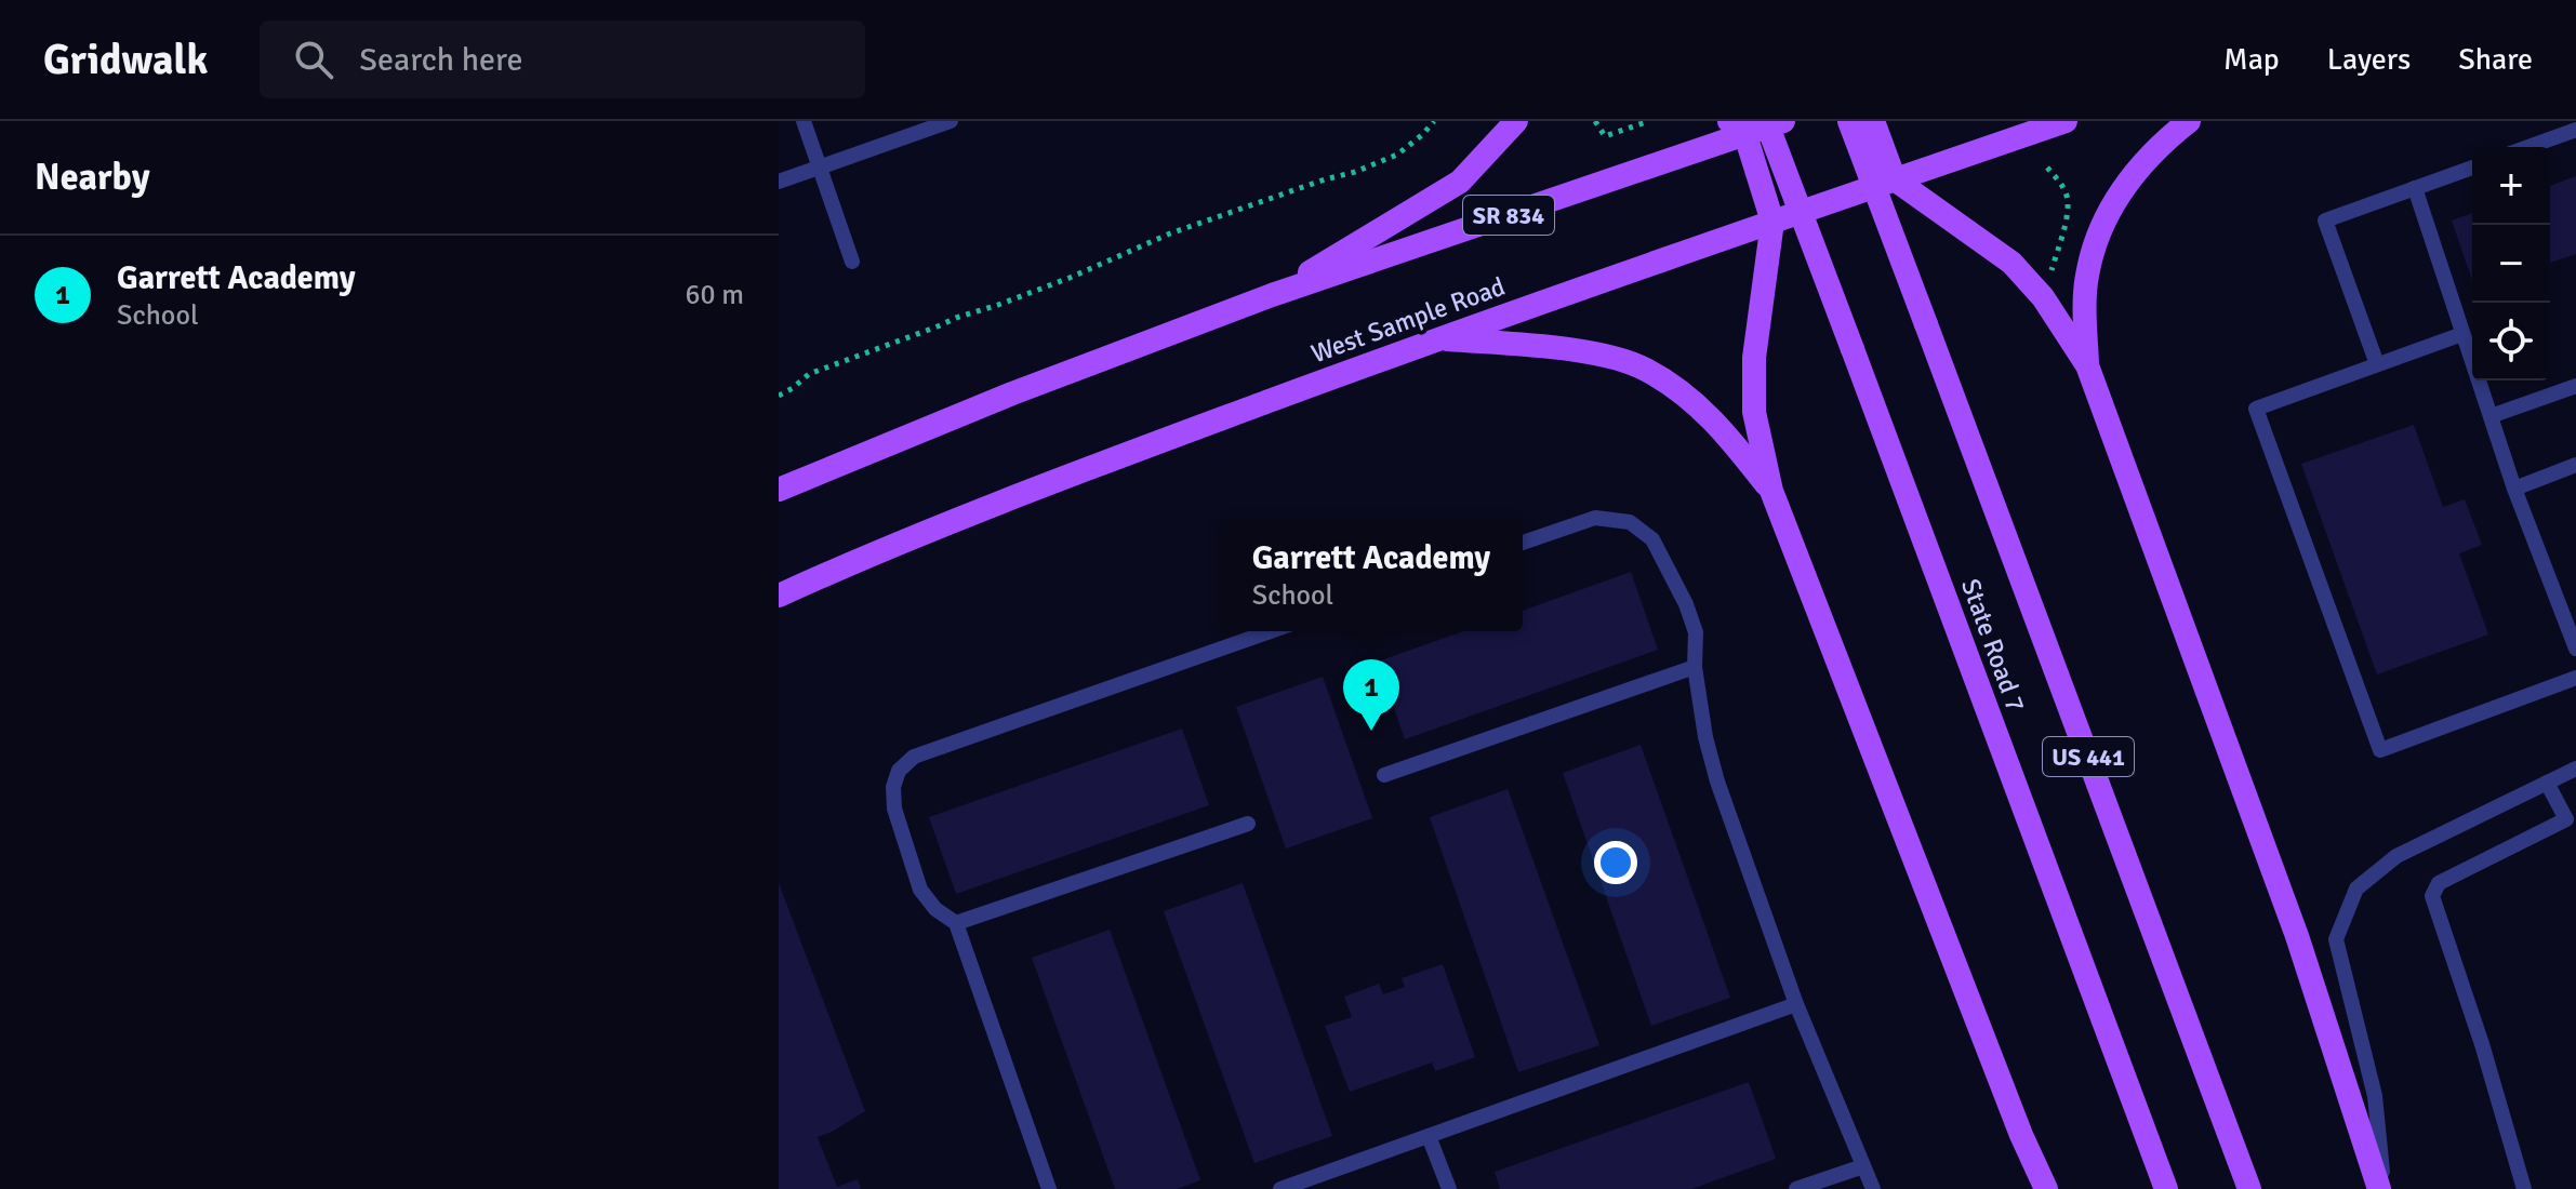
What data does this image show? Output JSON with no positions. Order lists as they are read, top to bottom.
{
  "streets": {
    "main road": [
      "SR 834",
      "West Sample Road",
      "State Road 7",
      "US 441"
    ]
  },
  "crossings": [
    ["SR 834", "State Road 7"]
  ],
  "page": {
    "header": "Gridwalk",
    "search": "Search here",
    "nav": ["Map", "Layers", "Share"],
    "heading": "Nearby",
    "map_buttons": ["+", "−"],
    "list": [
      {
        "mark": "1",
        "name": "Garrett Academy",
        "note": "School",
        "value": "60 m"
      }
    ],
    "popup": ["Garrett Academy", "School"],
    "pins": "1"
  }
}
